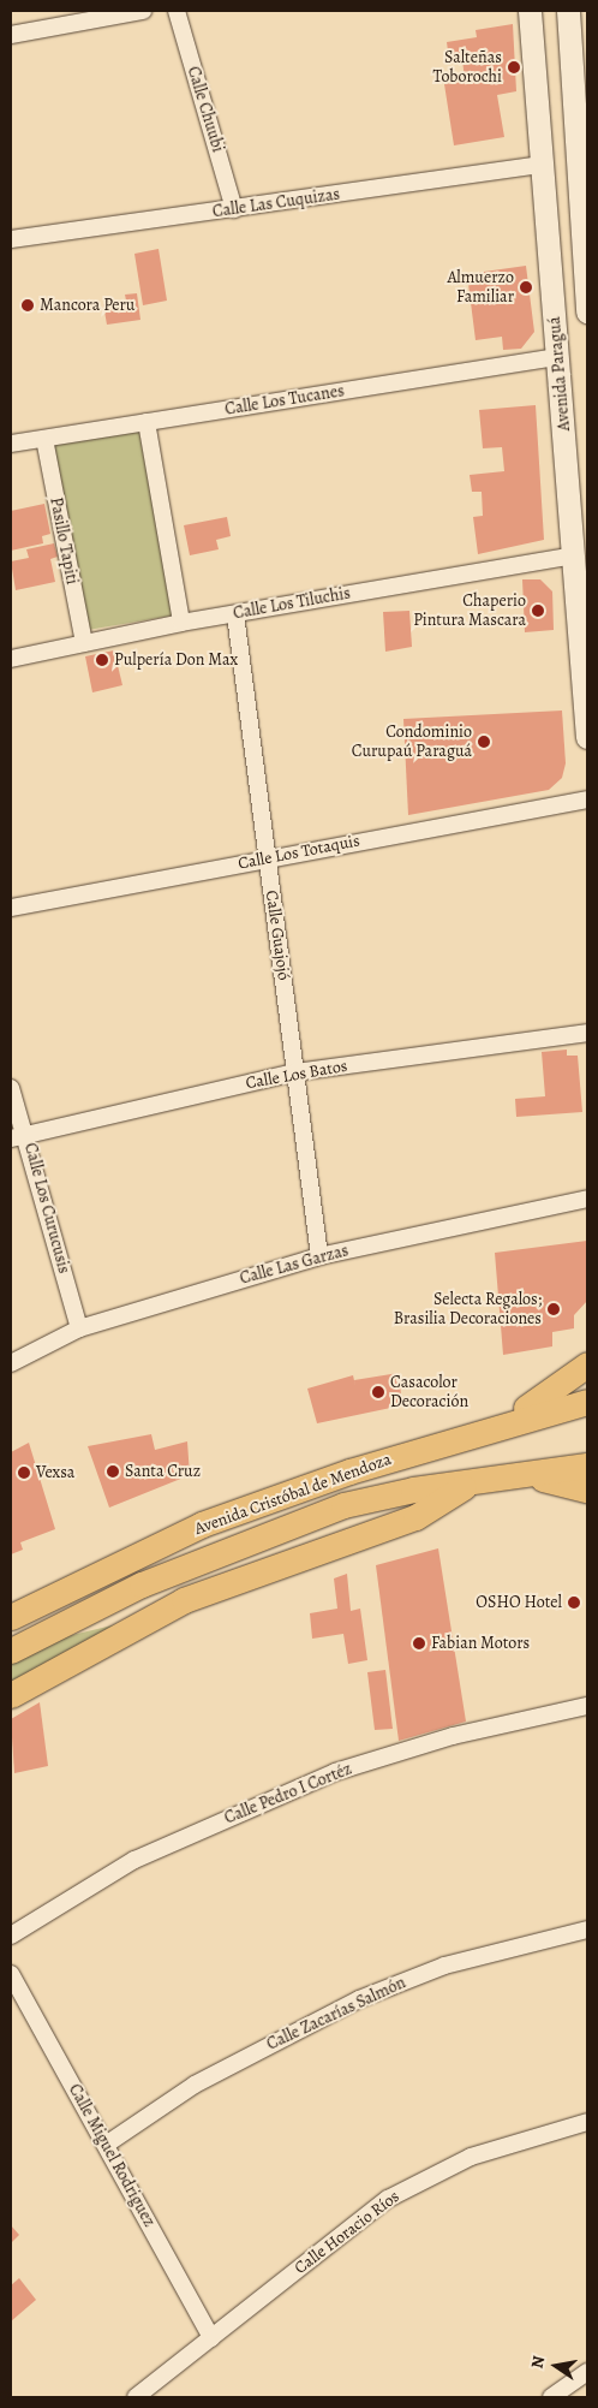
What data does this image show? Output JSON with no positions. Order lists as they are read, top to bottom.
{
  "streets": {
    "main road": ["Avenida Paraguá", "Avenida Cristóbal de Mendoza"],
    "street": [
      "Calle Chuubi",
      "Calle Las Cuquizas",
      "Calle Los Tucanes",
      "Pasillo Tapiti",
      "Calle Los Tiluchis",
      "Calle Los Totaquis",
      "Calle Guajojó",
      "Calle Los Batos",
      "Calle Los Curucusis",
      "Calle Las Garzas",
      "Calle Pedro I Cortéz",
      "Calle Zacarías Salmón",
      "Calle Miguel Rodriguez",
      "Calle Horacio Ríos"
    ]
  },
  "crossings": [
    ["Calle Chuubi", "Calle Las Cuquizas"],
    ["Calle Las Cuquizas", "Avenida Paraguá"],
    ["Avenida Paraguá", "Calle Los Tucanes"],
    ["Avenida Paraguá", "Calle Los Tiluchis"],
    ["Calle Los Tucanes", "Pasillo Tapiti"],
    ["Pasillo Tapiti", "Calle Los Tiluchis"],
    ["Calle Los Tiluchis", "Calle Guajojó"],
    ["Calle Los Totaquis", "Calle Guajojó"],
    ["Calle Guajojó", "Calle Los Batos"],
    ["Calle Guajojó", "Calle Las Garzas"],
    ["Calle Los Batos", "Calle Los Curucusis"],
    ["Calle Los Curucusis", "Calle Las Garzas"],
    ["Calle Zacarías Salmón", "Calle Miguel Rodriguez"],
    ["Calle Miguel Rodriguez", "Calle Horacio Ríos"]
  ],
  "places": [
    "Salteñas Toborochi",
    "Almuerzo Familiar",
    "Mancora Peru",
    "Chaperio Pintura Mascara",
    "Pulpería Don Max",
    "Condominio Curupaú Paraguá",
    "Selecta Regalos; Brasilia Decoraciones",
    "Casacolor Decoración",
    "Santa Cruz",
    "Vexsa",
    "OSHO Hotel",
    "Fabian Motors"
  ],
  "north": "left"
}
